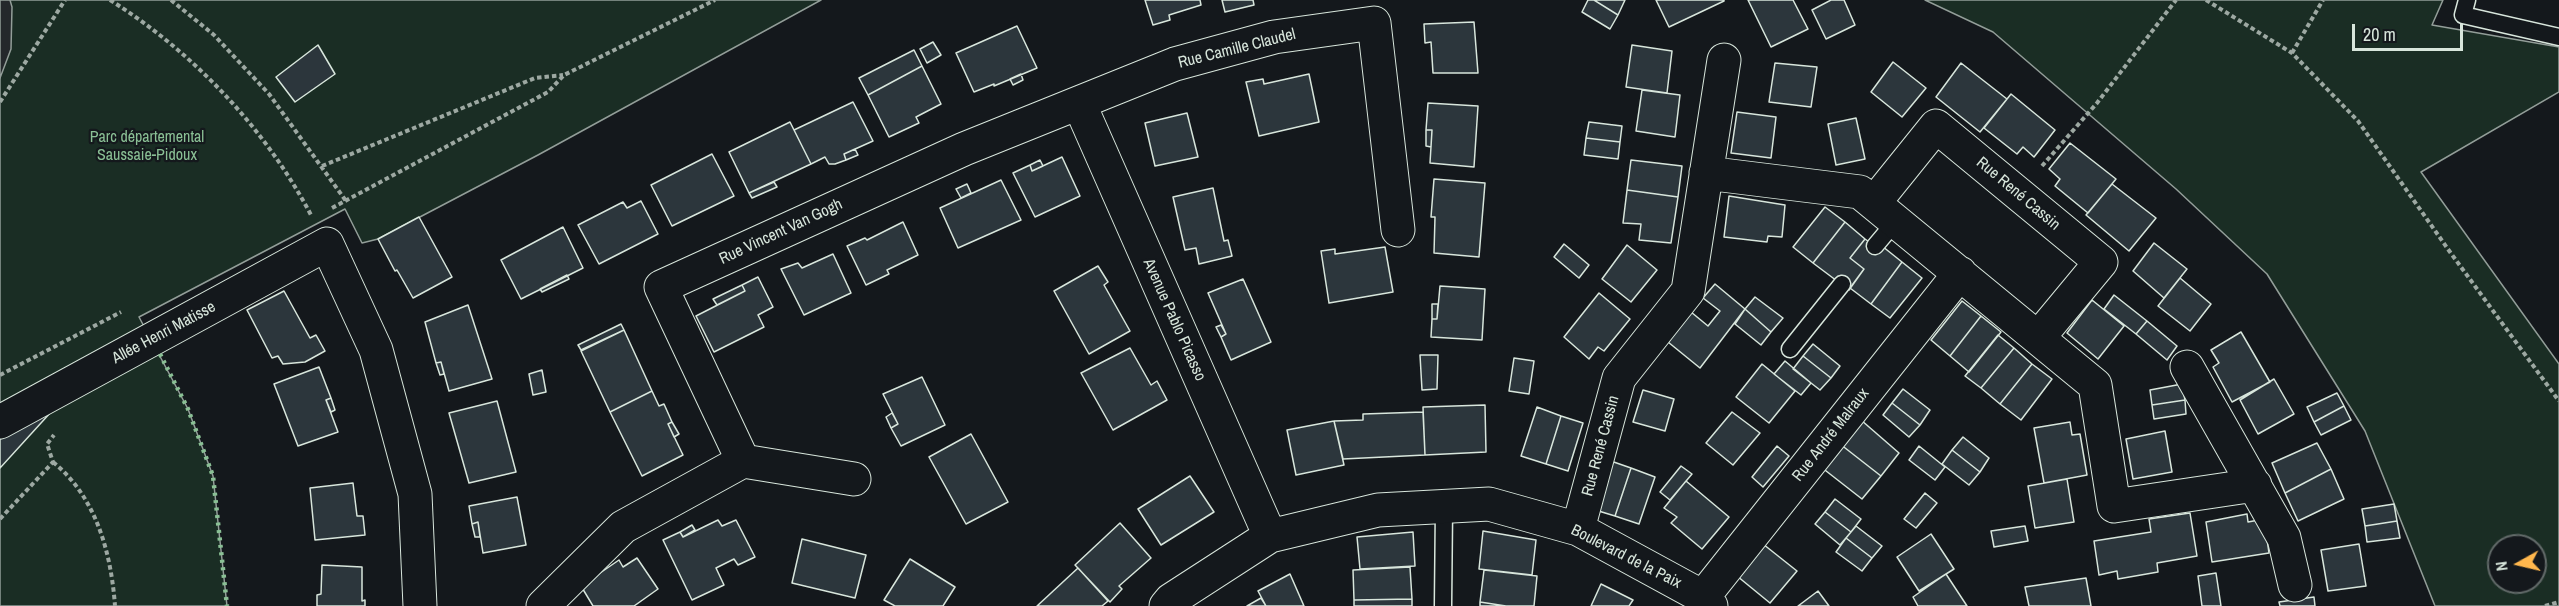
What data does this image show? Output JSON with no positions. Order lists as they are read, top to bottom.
{
  "streets": {
    "street": [
      "Rue Camille Claudel",
      "Rue René Cassin",
      "Rue Vincent Van Gogh",
      "Avenue Pablo Picasso",
      "Allée Henri Matisse",
      "Rue André Malraux",
      "Boulevard de la Paix"
    ]
  },
  "crossings": [
    ["Rue Camille Claudel", "Rue Vincent Van Gogh"],
    ["Rue Camille Claudel", "Avenue Pablo Picasso"],
    ["Rue René Cassin", "Boulevard de la Paix"],
    ["Rue Vincent Van Gogh", "Avenue Pablo Picasso"],
    ["Avenue Pablo Picasso", "Boulevard de la Paix"],
    ["Rue André Malraux", "Boulevard de la Paix"]
  ],
  "parks": ["Parc départemental Saussaie-Pidoux"],
  "scale_bar": "20 m",
  "north": "left"
}
